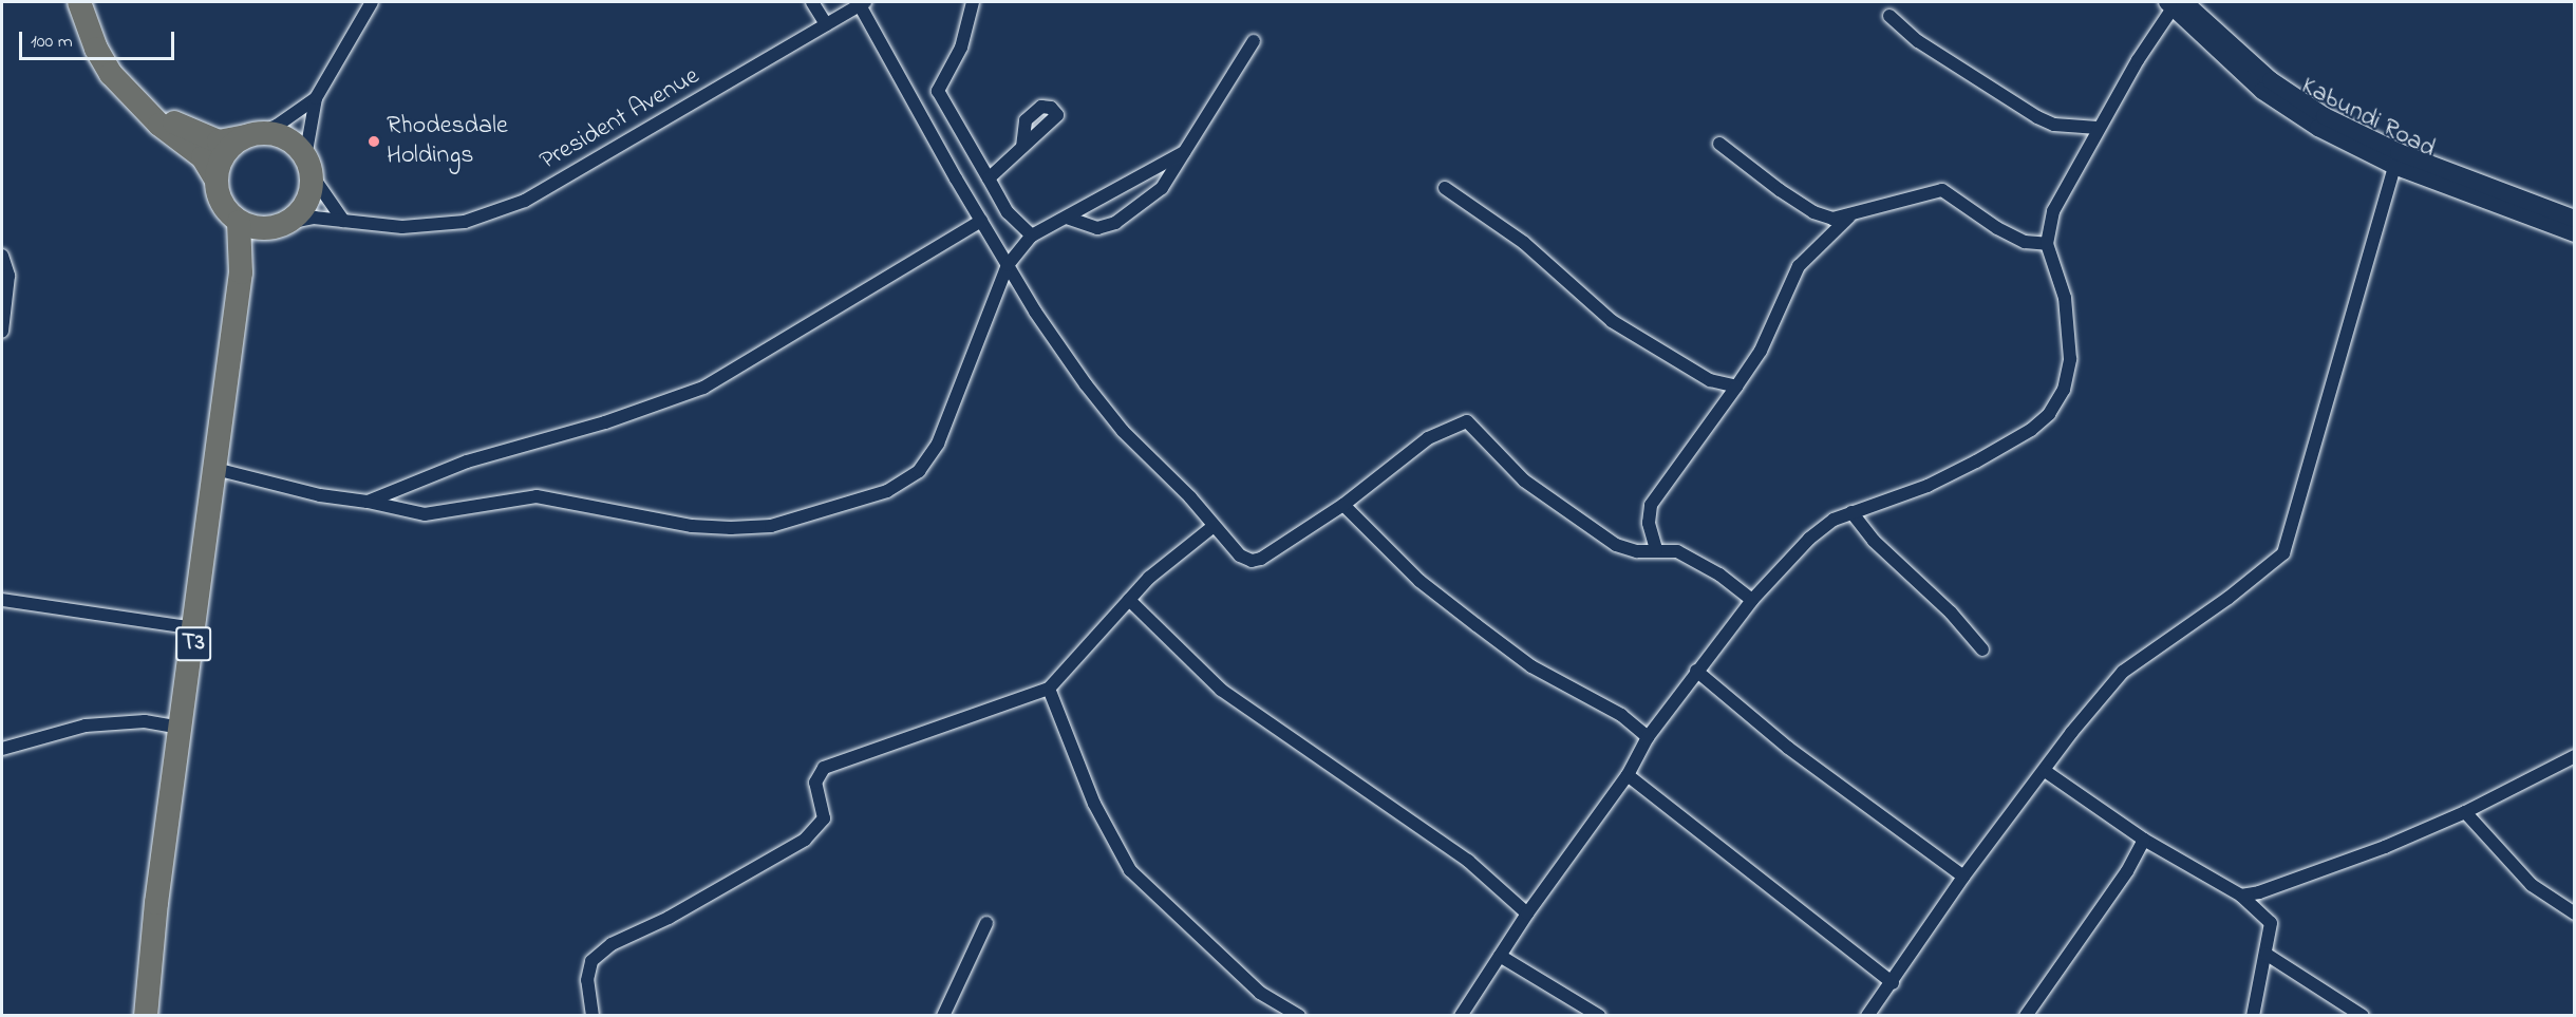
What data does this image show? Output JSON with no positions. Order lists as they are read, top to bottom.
{
  "streets": {
    "highway": ["T3"],
    "street": ["Kabundi Road", "President Avenue"]
  },
  "crossings": [
    ["President Avenue", "T3"]
  ],
  "places": ["Rhodesdale Holdings"],
  "scale_bar": "100 m"
}
